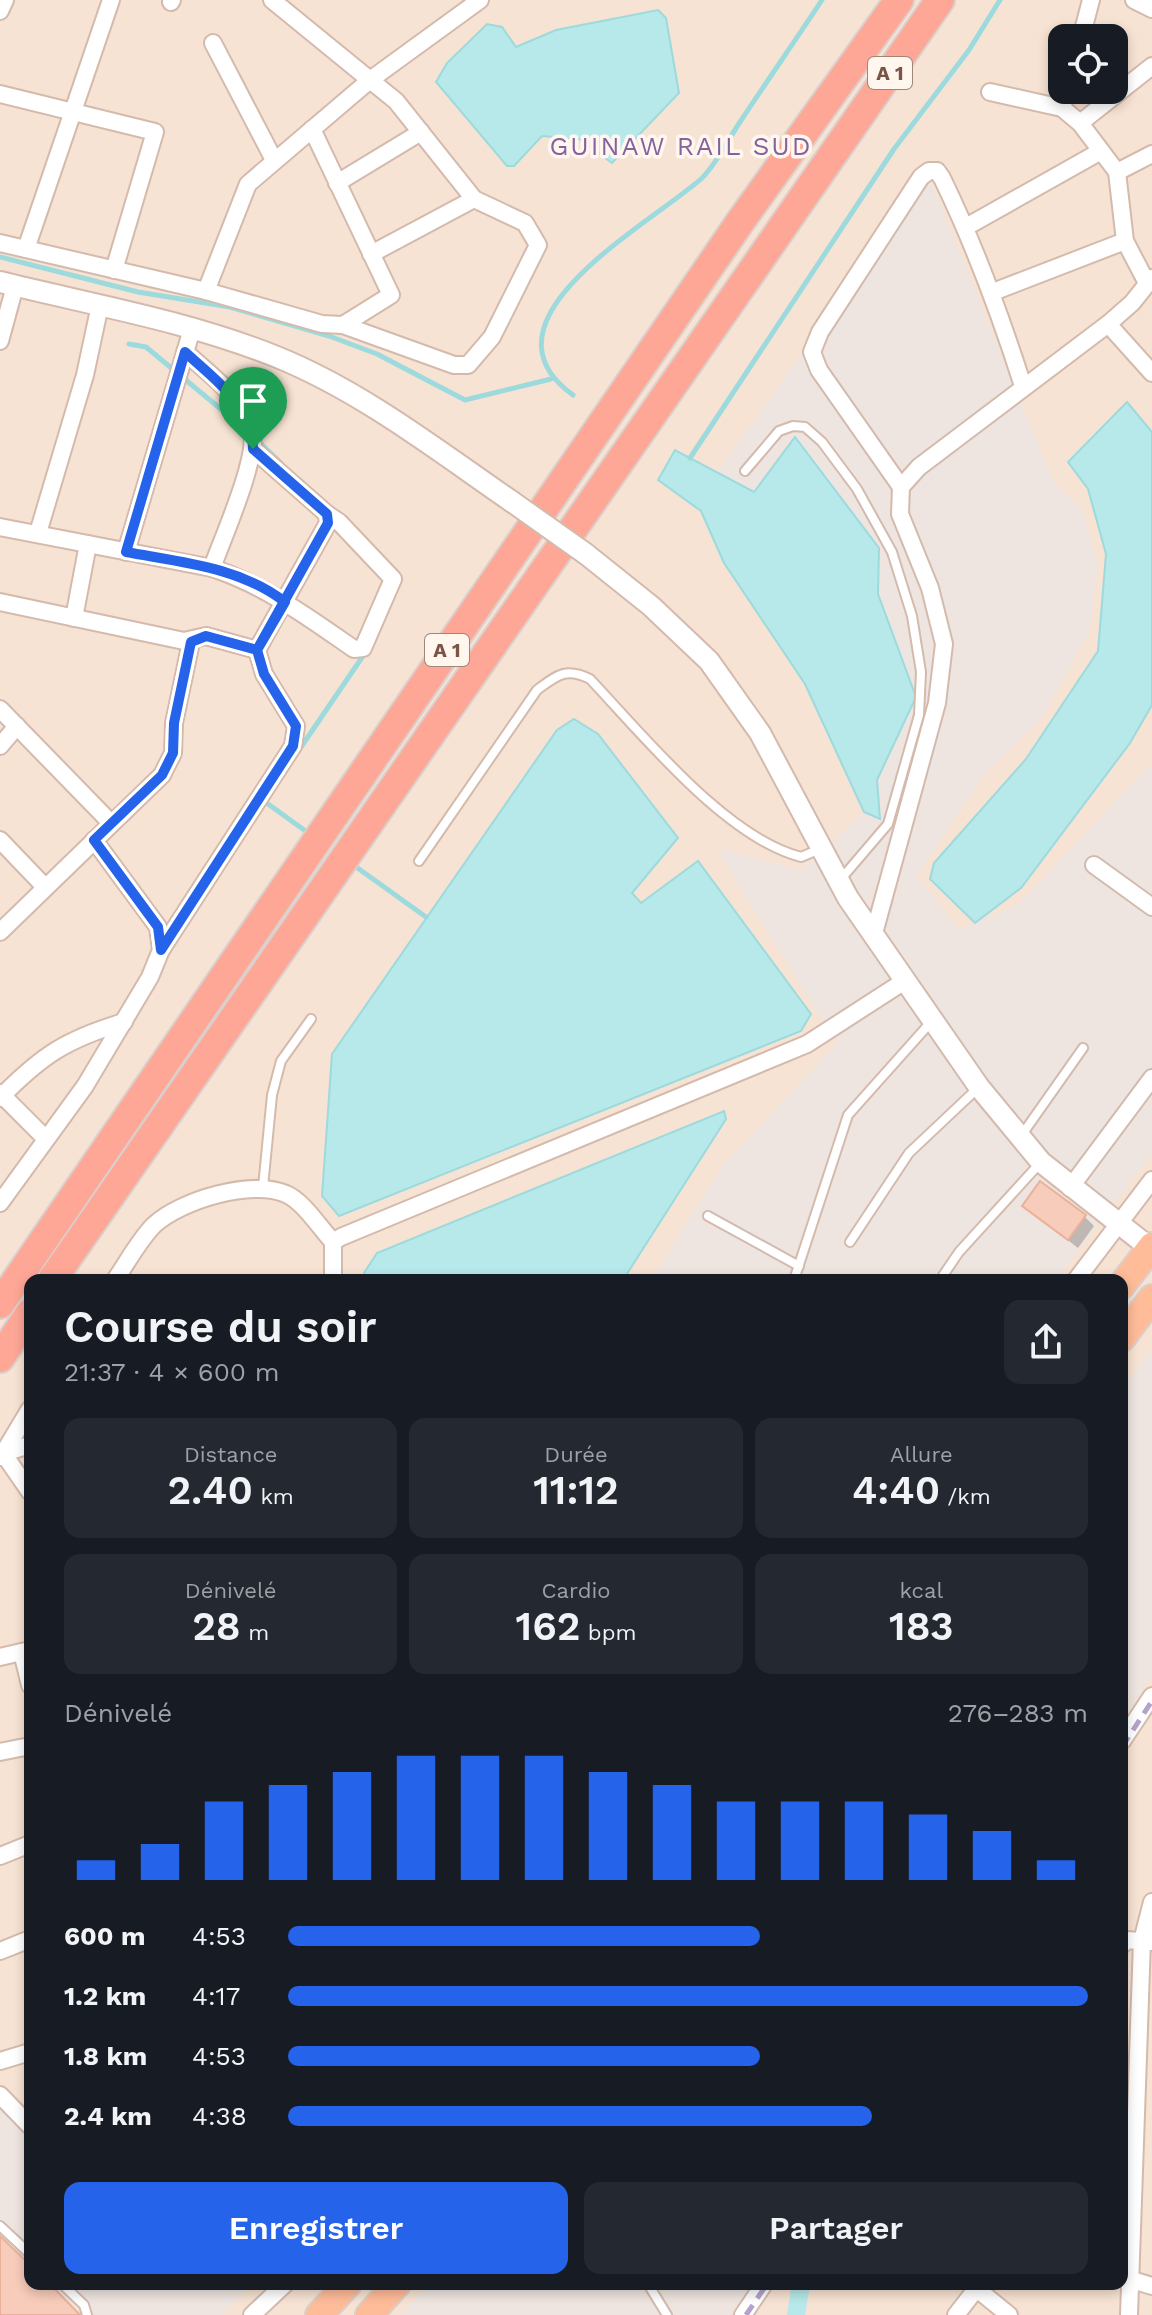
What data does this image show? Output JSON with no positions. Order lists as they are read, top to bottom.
{
  "streets": {
    "highway": ["A 1"]
  },
  "districts": ["GUINAW RAIL SUD"],
  "page": {
    "heading": ["Course du soir", "21:37 · 4 × 600 m"],
    "stats": [
      ["Distance", "2.40 km"],
      ["Durée", "11:12"],
      ["Allure", "4:40 /km"],
      ["Dénivelé", "28 m"],
      ["Cardio", "162 bpm"],
      ["kcal", "183"]
    ],
    "chart": ["Dénivelé", "276–283 m"],
    "list": [
      {
        "name": "600 m",
        "note": "4:53"
      },
      {
        "name": "1.2 km",
        "note": "4:17"
      },
      {
        "name": "1.8 km",
        "note": "4:53"
      },
      {
        "name": "2.4 km",
        "note": "4:38"
      }
    ],
    "buttons": ["Enregistrer", "Partager"]
  }
}
